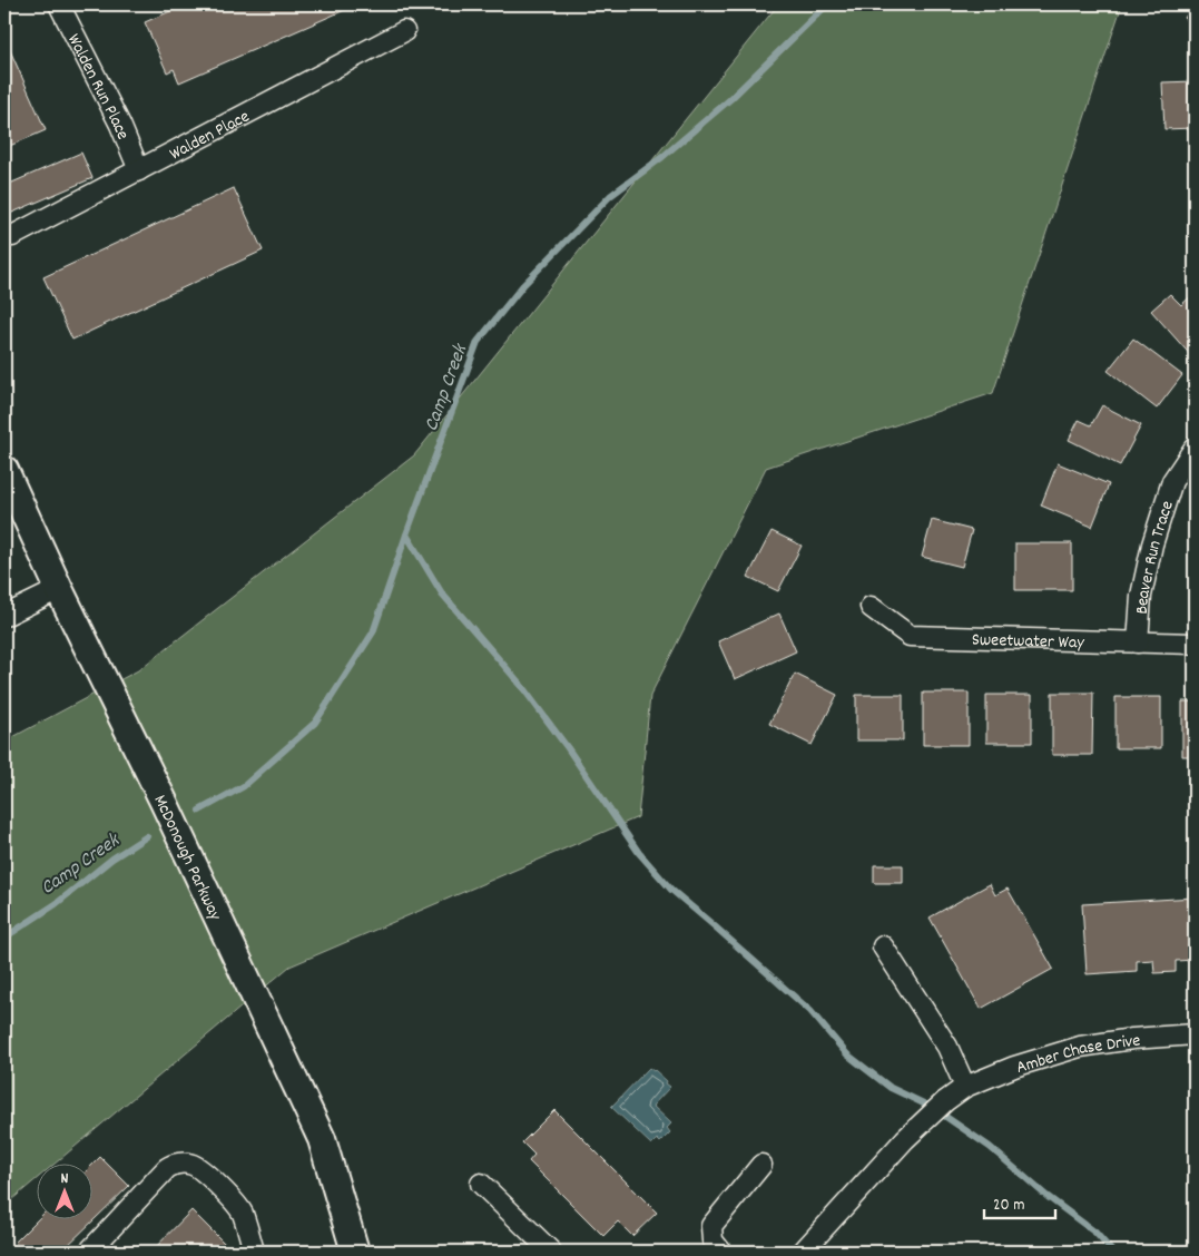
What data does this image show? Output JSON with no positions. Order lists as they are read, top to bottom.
{
  "streets": {
    "street": [
      "Walden Run Place",
      "Walden Place",
      "Beaver Run Trace",
      "Sweetwater Way",
      "McDonough Parkway",
      "Amber Chase Drive"
    ]
  },
  "crossings": [
    ["Walden Run Place", "Walden Place"],
    ["Beaver Run Trace", "Sweetwater Way"]
  ],
  "water": ["Camp Creek"],
  "scale_bar": "20 m",
  "north": "top"
}
